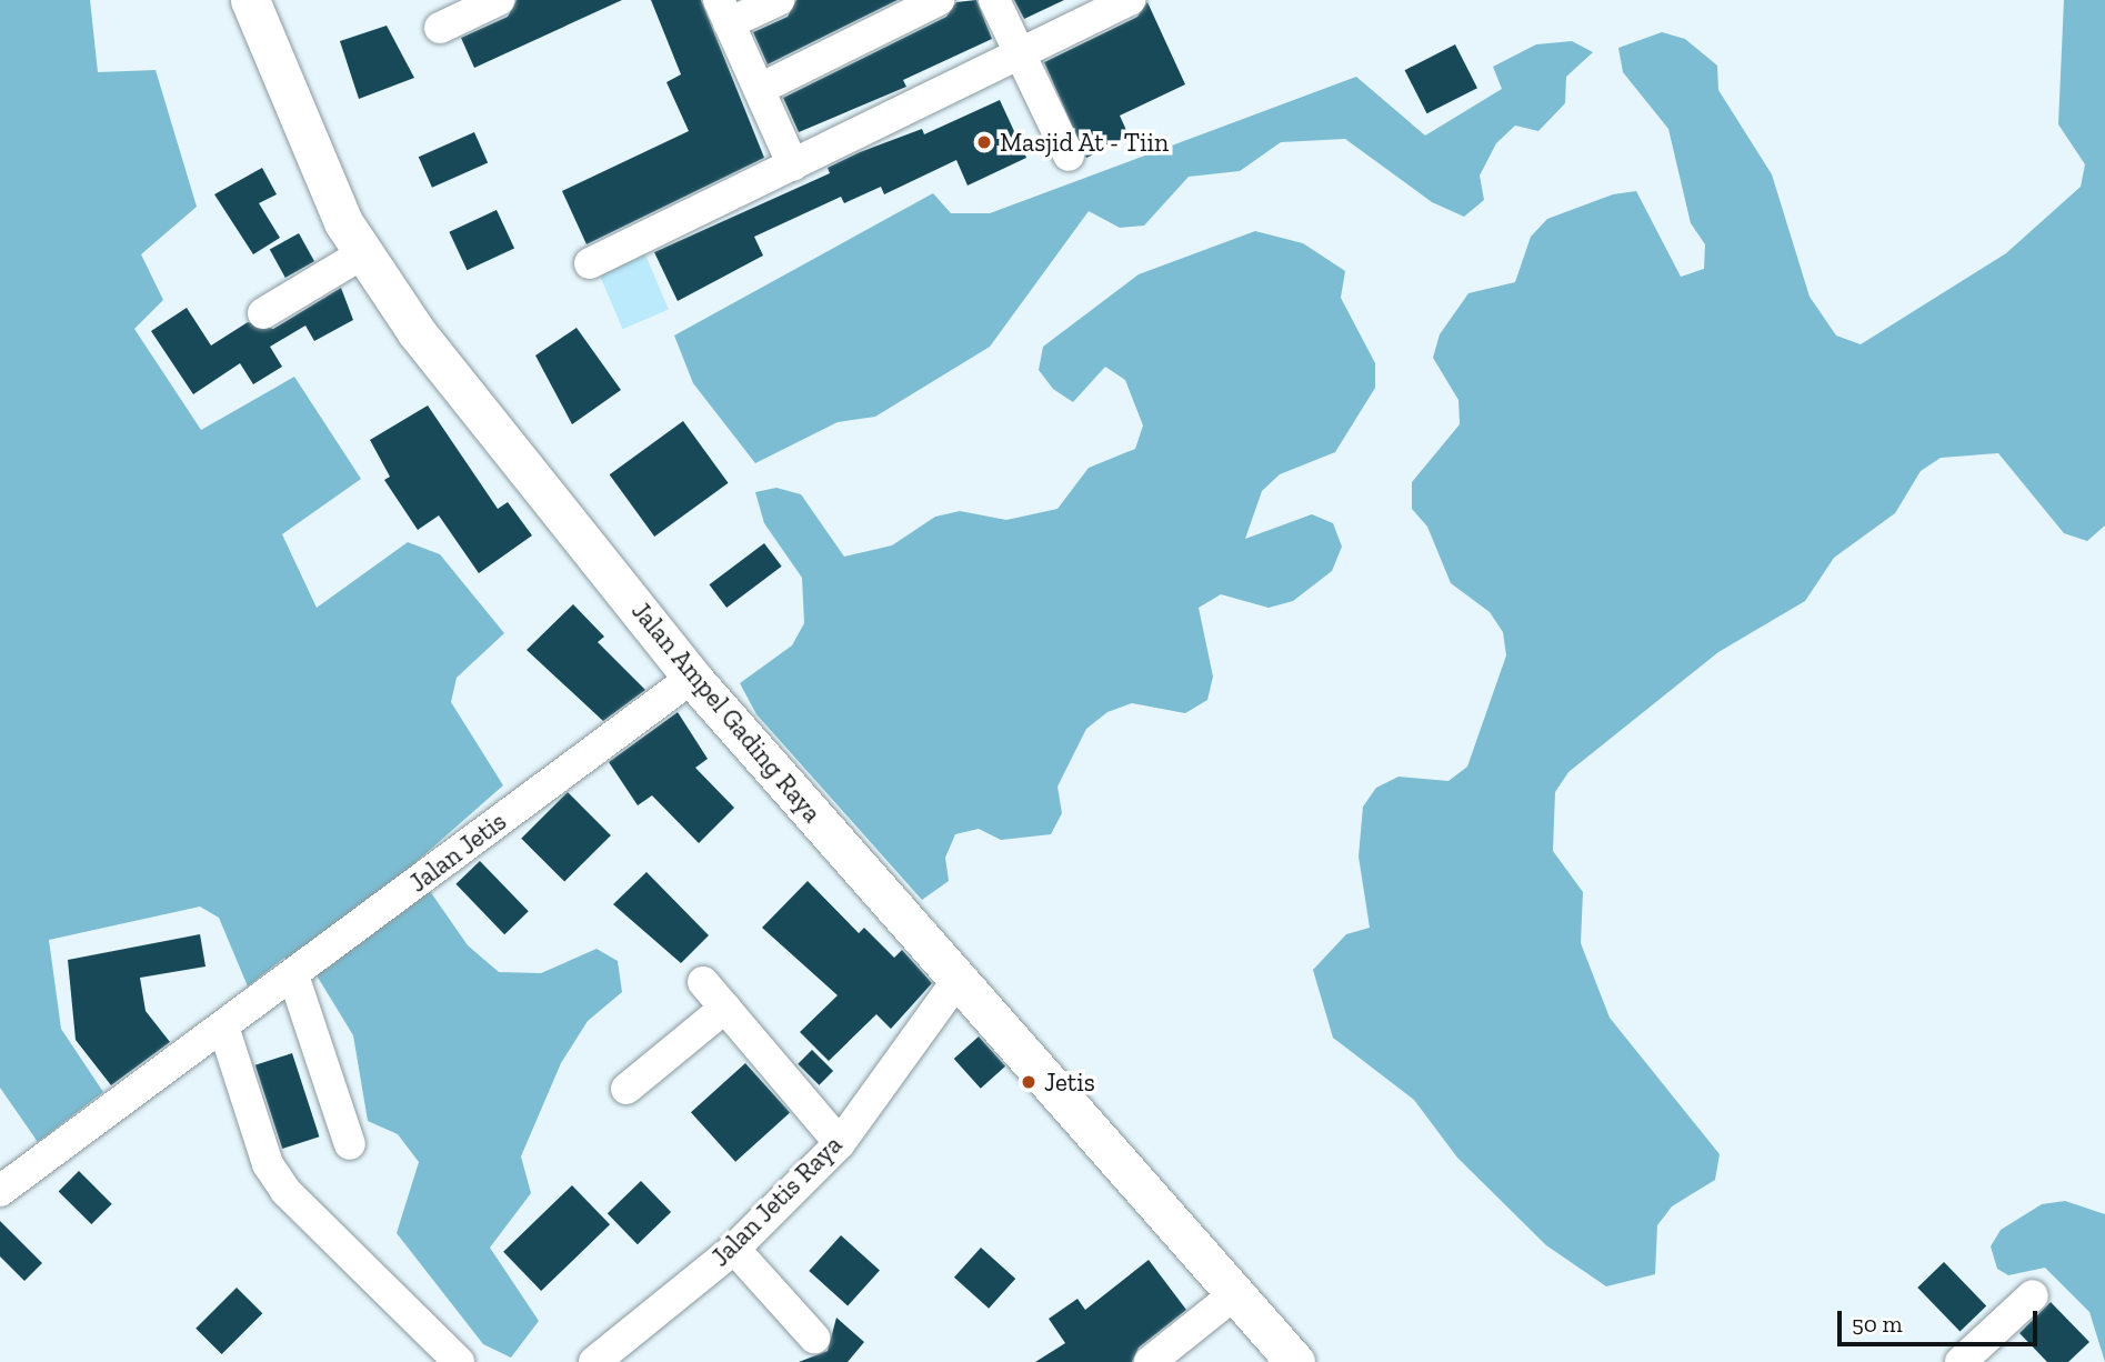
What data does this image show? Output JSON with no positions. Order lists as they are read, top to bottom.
{
  "streets": {
    "main road": ["Jalan Ampel Gading Raya"],
    "street": ["Jalan Jetis", "Jalan Jetis Raya"]
  },
  "crossings": [
    ["Jalan Ampel Gading Raya", "Jalan Jetis"],
    ["Jalan Ampel Gading Raya", "Jalan Jetis Raya"]
  ],
  "places": ["Masjid At - Tiin", "Jetis"],
  "scale_bar": "50 m"
}
